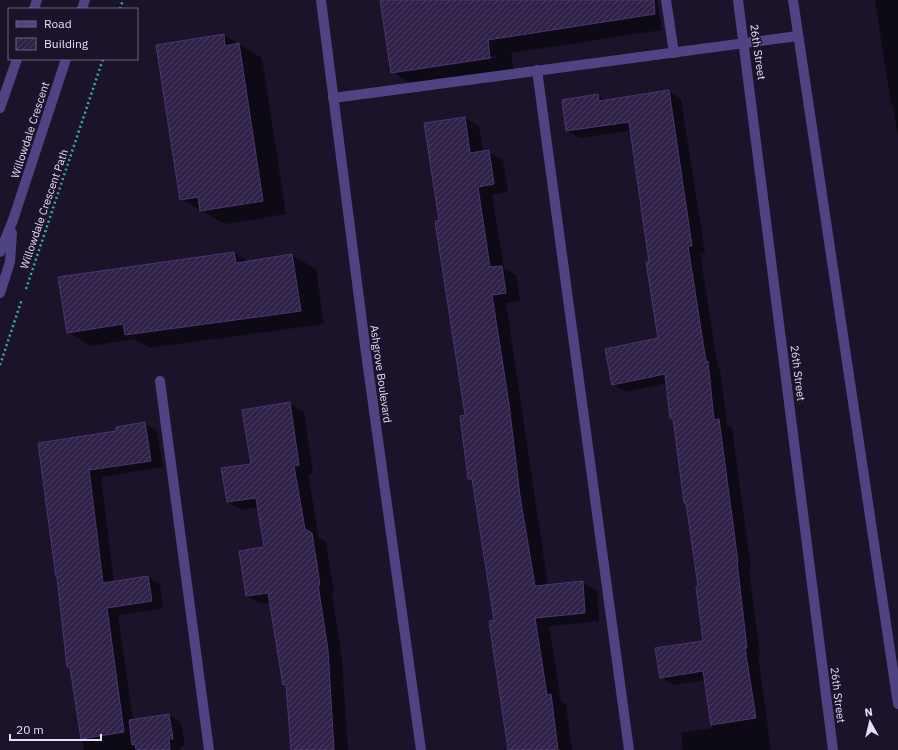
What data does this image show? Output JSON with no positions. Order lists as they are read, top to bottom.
{
  "streets": {
    "street": ["26th Street", "Willowdale Crescent", "Ashgrove Boulevard"],
    "path": ["Willowdale Crescent Path"]
  },
  "legend": ["Road", "Building"],
  "scale_bar": "20 m",
  "north": "top"
}
